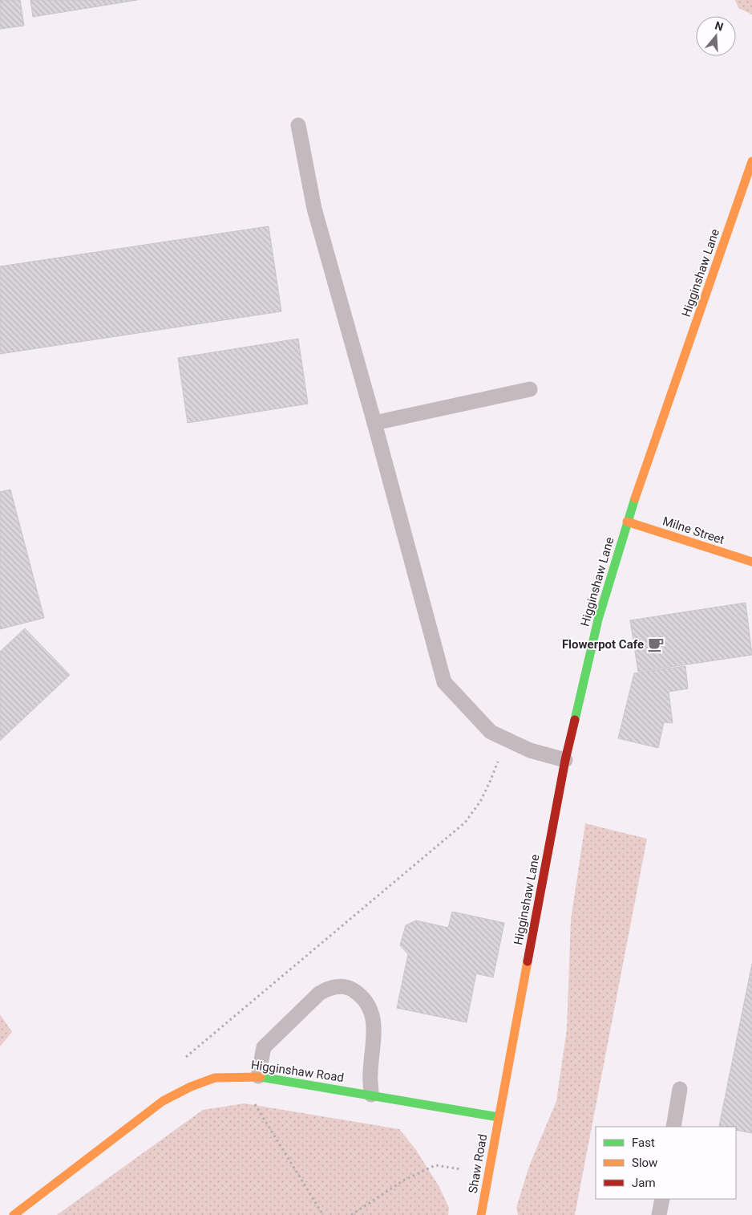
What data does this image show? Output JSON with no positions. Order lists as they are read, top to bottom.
{
  "streets": {
    "main road": [
      "Higginshaw Lane",
      "Milne Street",
      "Higginshaw Road",
      "Shaw Road"
    ]
  },
  "crossings": [
    ["Higginshaw Lane", "Milne Street"],
    ["Higginshaw Lane", "Higginshaw Road"],
    ["Higginshaw Lane", "Shaw Road"],
    ["Higginshaw Road", "Shaw Road"]
  ],
  "places": {
    "cafe": ["Flowerpot Cafe"]
  },
  "legend": ["Fast", "Slow", "Jam"],
  "north": "top"
}
